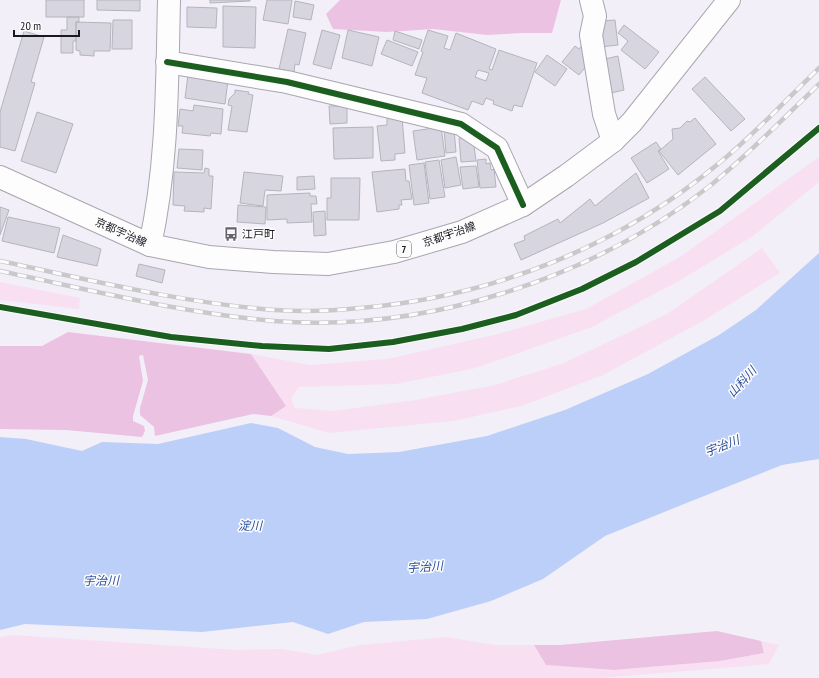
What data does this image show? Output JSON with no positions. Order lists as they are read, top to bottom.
{
  "streets": {
    "main road": ["京都宇治線", "7"]
  },
  "water": ["山科川", "宇治川", "淀川"],
  "places": {
    "bus stop": ["江戸町"]
  },
  "scale_bar": "20 m"
}
